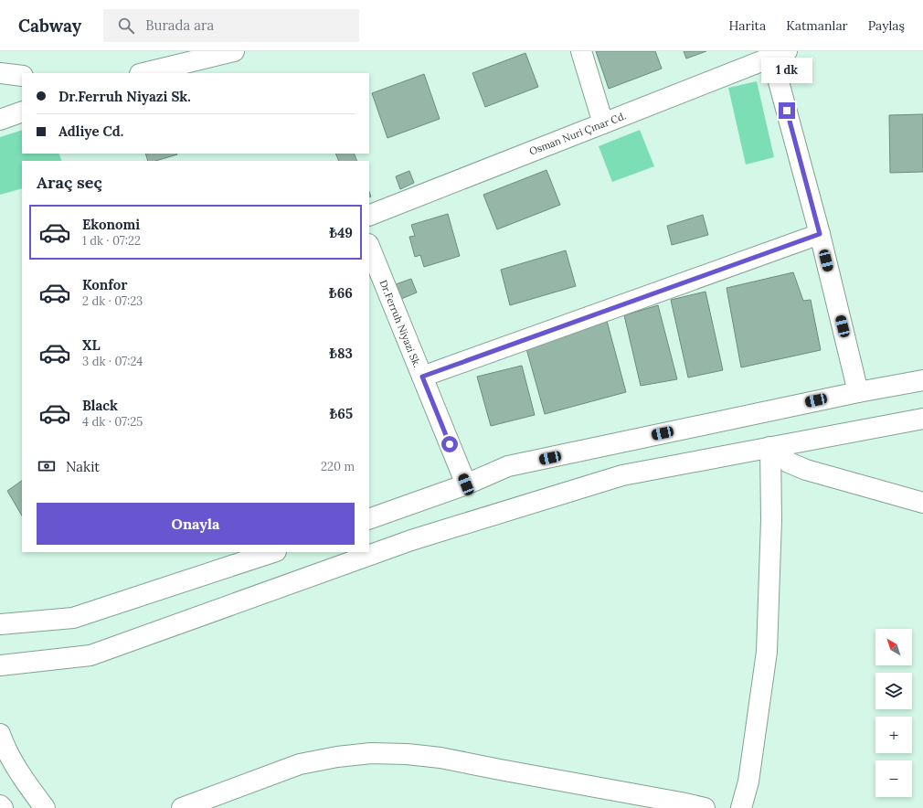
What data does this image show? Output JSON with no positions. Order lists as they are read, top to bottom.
{
  "streets": {
    "street": ["Osman Nuri Çınar Cd.", "Dr.Ferruh Niyazi Sk."]
  },
  "north": "top left",
  "page": {
    "header": "Cabway",
    "search": "Burada ara",
    "nav": ["Harita", "Katmanlar", "Paylaş"],
    "bubble": "1 dk",
    "banner": ["Dr.Ferruh Niyazi Sk.", "Adliye Cd."],
    "heading": "Araç seç",
    "list": [
      {
        "name": "Ekonomi",
        "note": "1 dk · 07:22",
        "value": "₺49"
      },
      {
        "name": "Konfor",
        "note": "2 dk · 07:23",
        "value": "₺66"
      },
      {
        "name": "XL",
        "note": "3 dk · 07:24",
        "value": "₺83"
      },
      {
        "name": "Black",
        "note": "4 dk · 07:25",
        "value": "₺65"
      }
    ],
    "pay": ["Nakit", "220 m"],
    "buttons": "Onayla",
    "map_buttons": ["+", "−"]
  }
}
